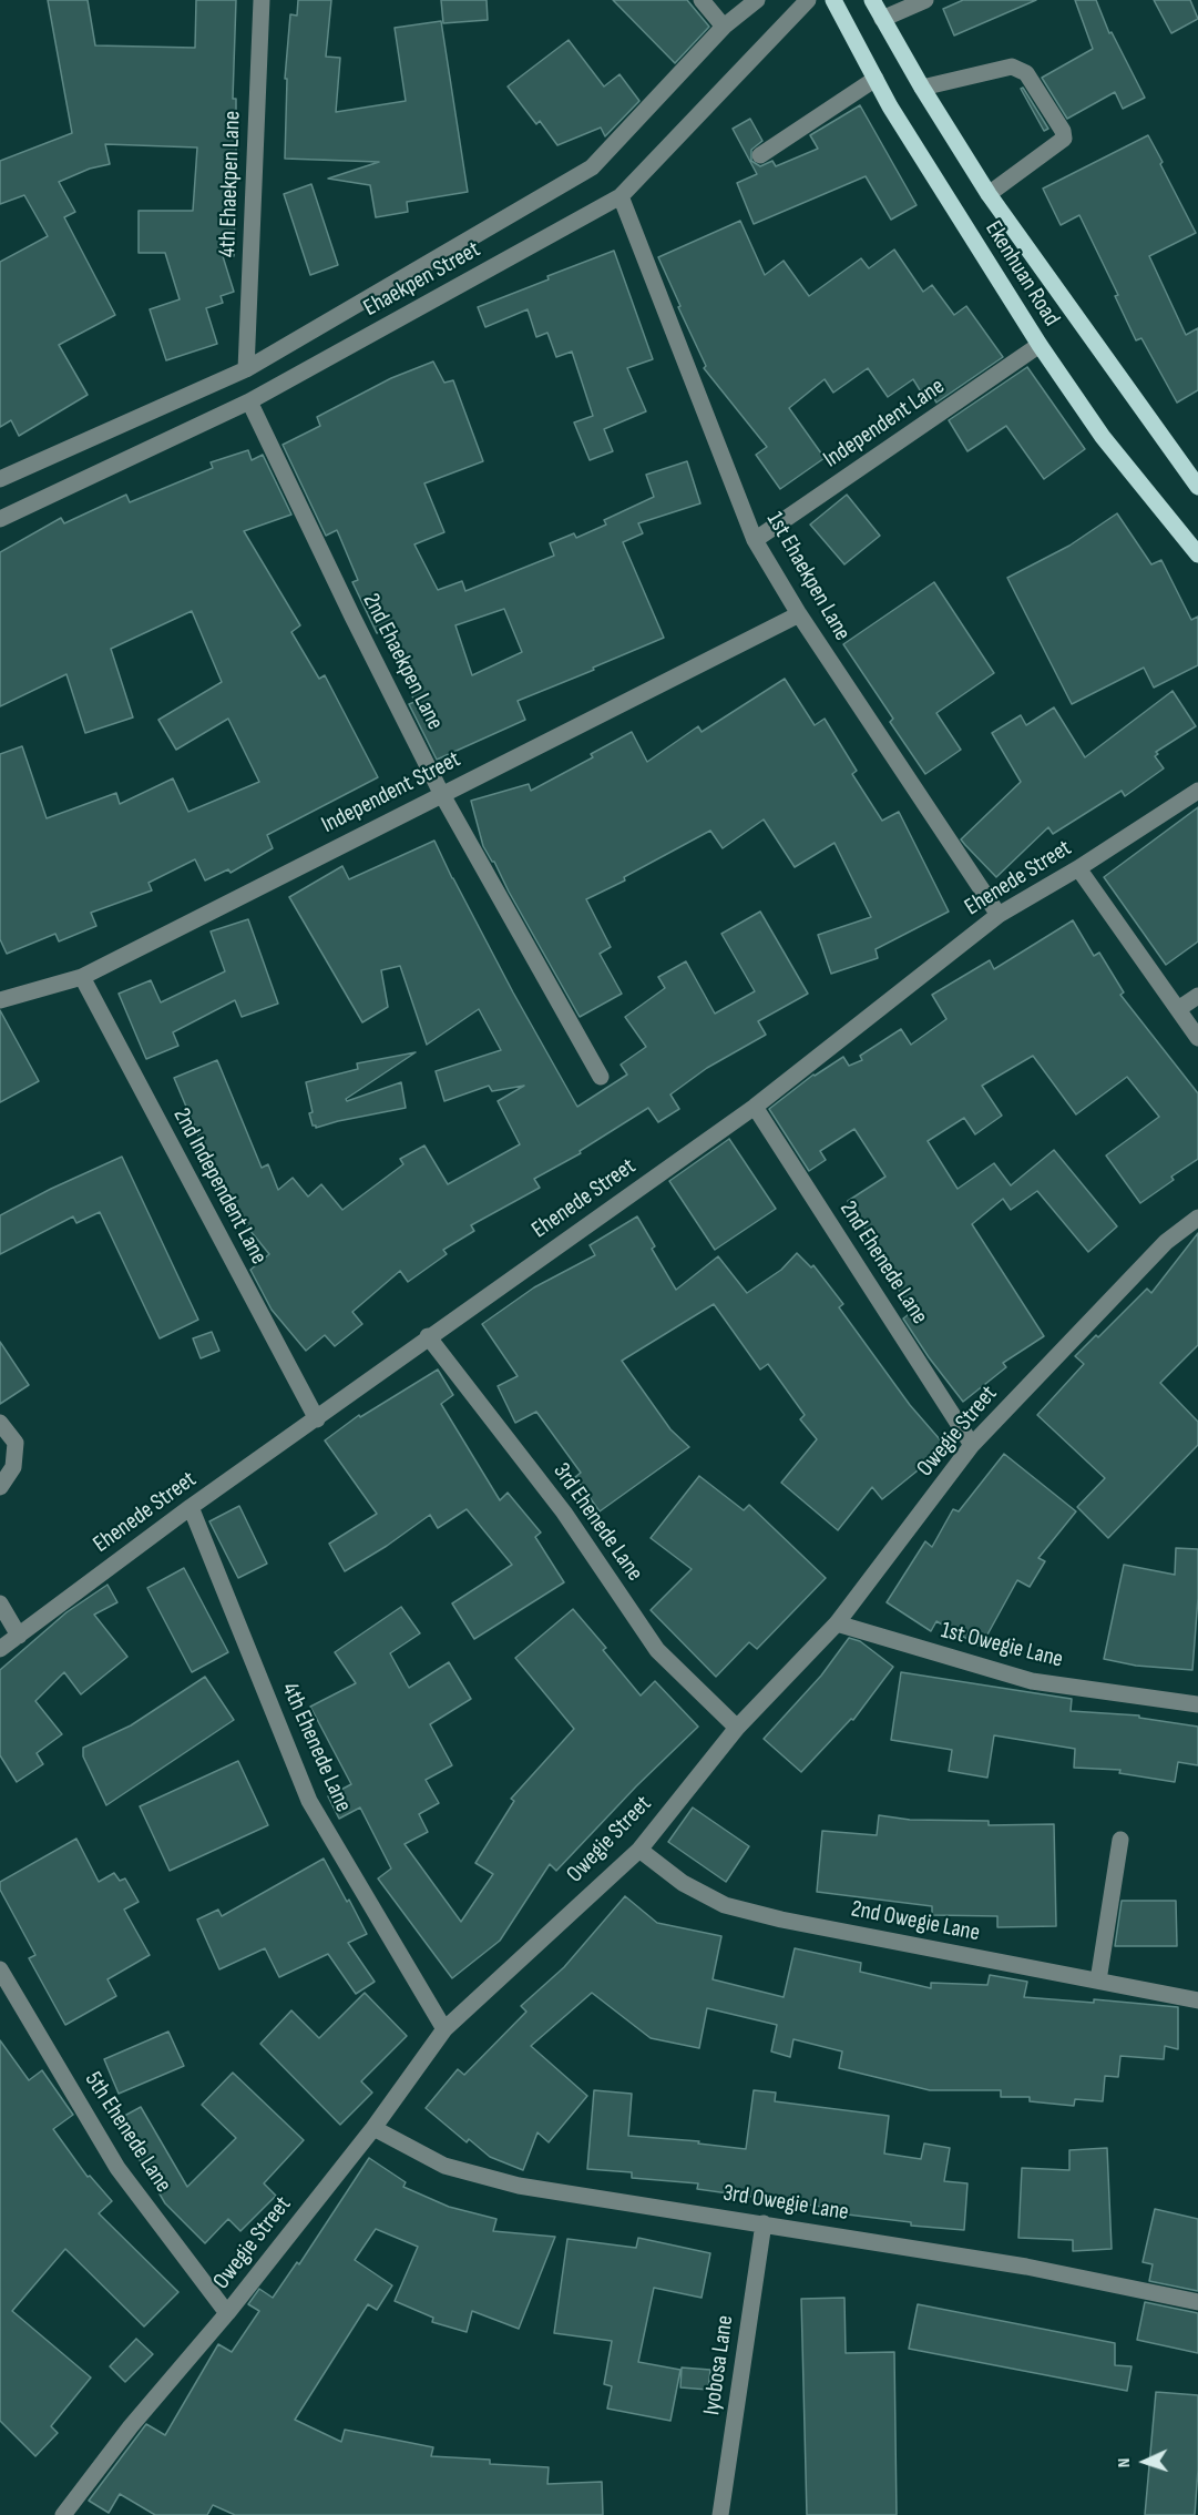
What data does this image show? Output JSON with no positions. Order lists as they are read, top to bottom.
{
  "streets": {
    "main road": ["Ekenhuan Road"],
    "street": [
      "4th Ehaekpen Lane",
      "Ehaekpen Street",
      "Independent Lane",
      "1st Ehaekpen Lane",
      "2nd Ehaekpen Lane",
      "Independent Street",
      "Ehenede Street",
      "2nd Independent Lane",
      "2nd Ehenede Lane",
      "Owegie Street",
      "3rd Ehenede Lane",
      "1st Owegie Lane",
      "4th Ehenede Lane",
      "2nd Owegie Lane",
      "5th Ehenede Lane",
      "3rd Owegie Lane",
      "Iyobosa Lane"
    ]
  },
  "crossings": [
    ["4th Ehaekpen Lane", "Ehaekpen Street"],
    ["Ekenhuan Road", "Independent Lane"],
    ["Ehaekpen Street", "1st Ehaekpen Lane"],
    ["Ehaekpen Street", "2nd Ehaekpen Lane"],
    ["Independent Lane", "1st Ehaekpen Lane"],
    ["1st Ehaekpen Lane", "Independent Street"],
    ["1st Ehaekpen Lane", "Ehenede Street"],
    ["2nd Ehaekpen Lane", "Independent Street"],
    ["Independent Street", "2nd Independent Lane"],
    ["Ehenede Street", "2nd Independent Lane"],
    ["Ehenede Street", "2nd Ehenede Lane"],
    ["Ehenede Street", "3rd Ehenede Lane"],
    ["Ehenede Street", "4th Ehenede Lane"],
    ["2nd Ehenede Lane", "Owegie Street"],
    ["Owegie Street", "3rd Ehenede Lane"],
    ["Owegie Street", "1st Owegie Lane"],
    ["Owegie Street", "4th Ehenede Lane"],
    ["Owegie Street", "2nd Owegie Lane"],
    ["Owegie Street", "5th Ehenede Lane"],
    ["Owegie Street", "3rd Owegie Lane"],
    ["3rd Owegie Lane", "Iyobosa Lane"]
  ],
  "north": "left"
}
